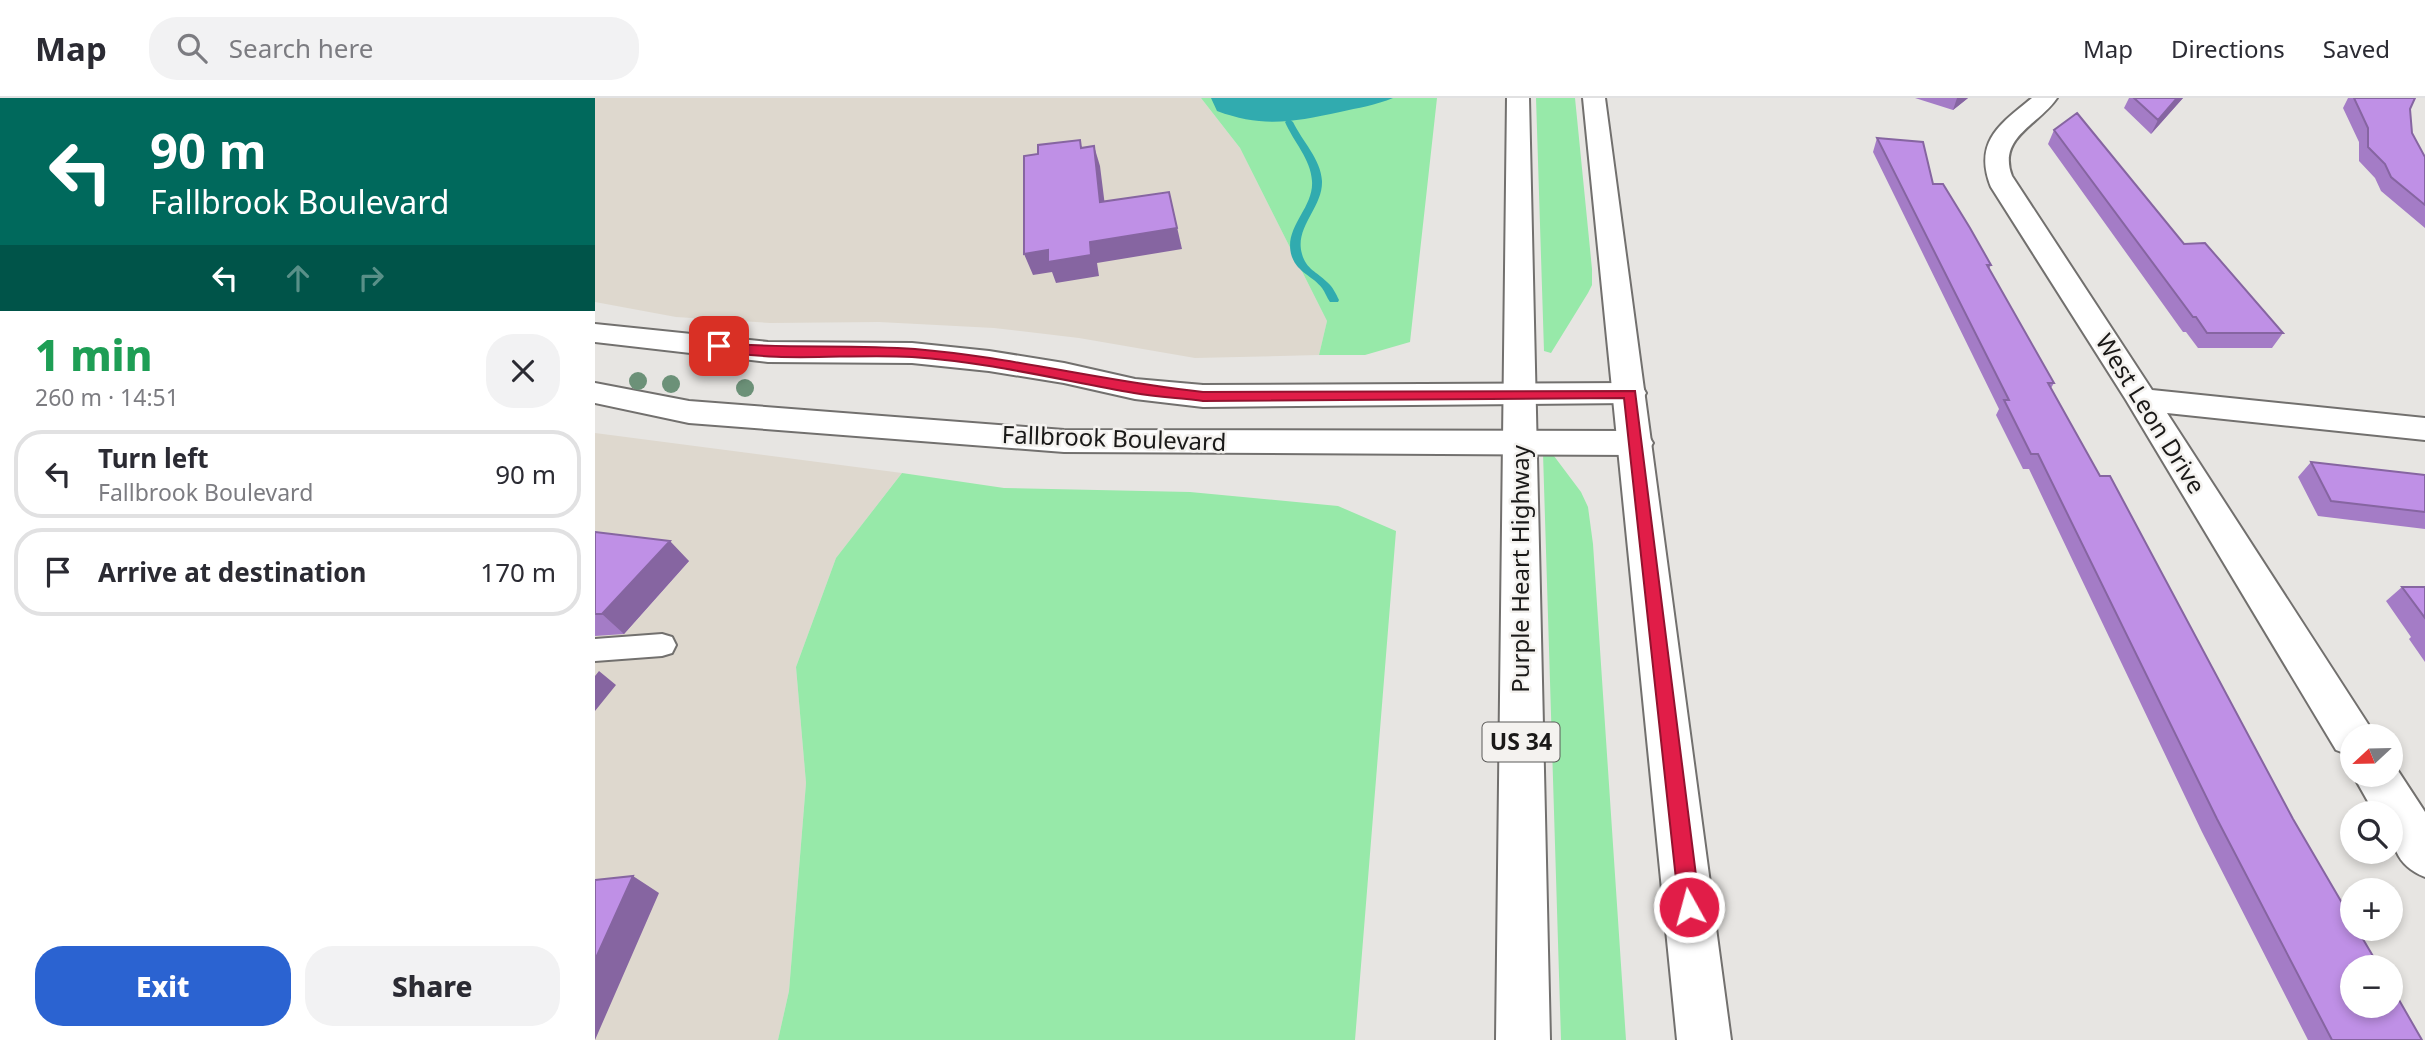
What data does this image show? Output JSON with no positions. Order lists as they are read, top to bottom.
{
  "streets": {
    "street": [
      "West Leon Drive",
      "Fallbrook Boulevard",
      "Purple Heart Highway",
      "US 34"
    ]
  },
  "crossings": [
    ["Fallbrook Boulevard", "Purple Heart Highway"]
  ],
  "north": "left",
  "page": {
    "header": "Map",
    "search": "Search here",
    "nav": ["Map", "Directions", "Saved"],
    "turn": ["90 m", "Fallbrook Boulevard"],
    "heading": ["1 min", "260 m · 14:51"],
    "list": [
      {
        "name": "Turn left",
        "note": "Fallbrook Boulevard",
        "value": "90 m"
      },
      {
        "name": "Arrive at destination",
        "value": "170 m"
      }
    ],
    "map_buttons": ["+", "−"],
    "buttons": ["Exit", "Share"]
  }
}
